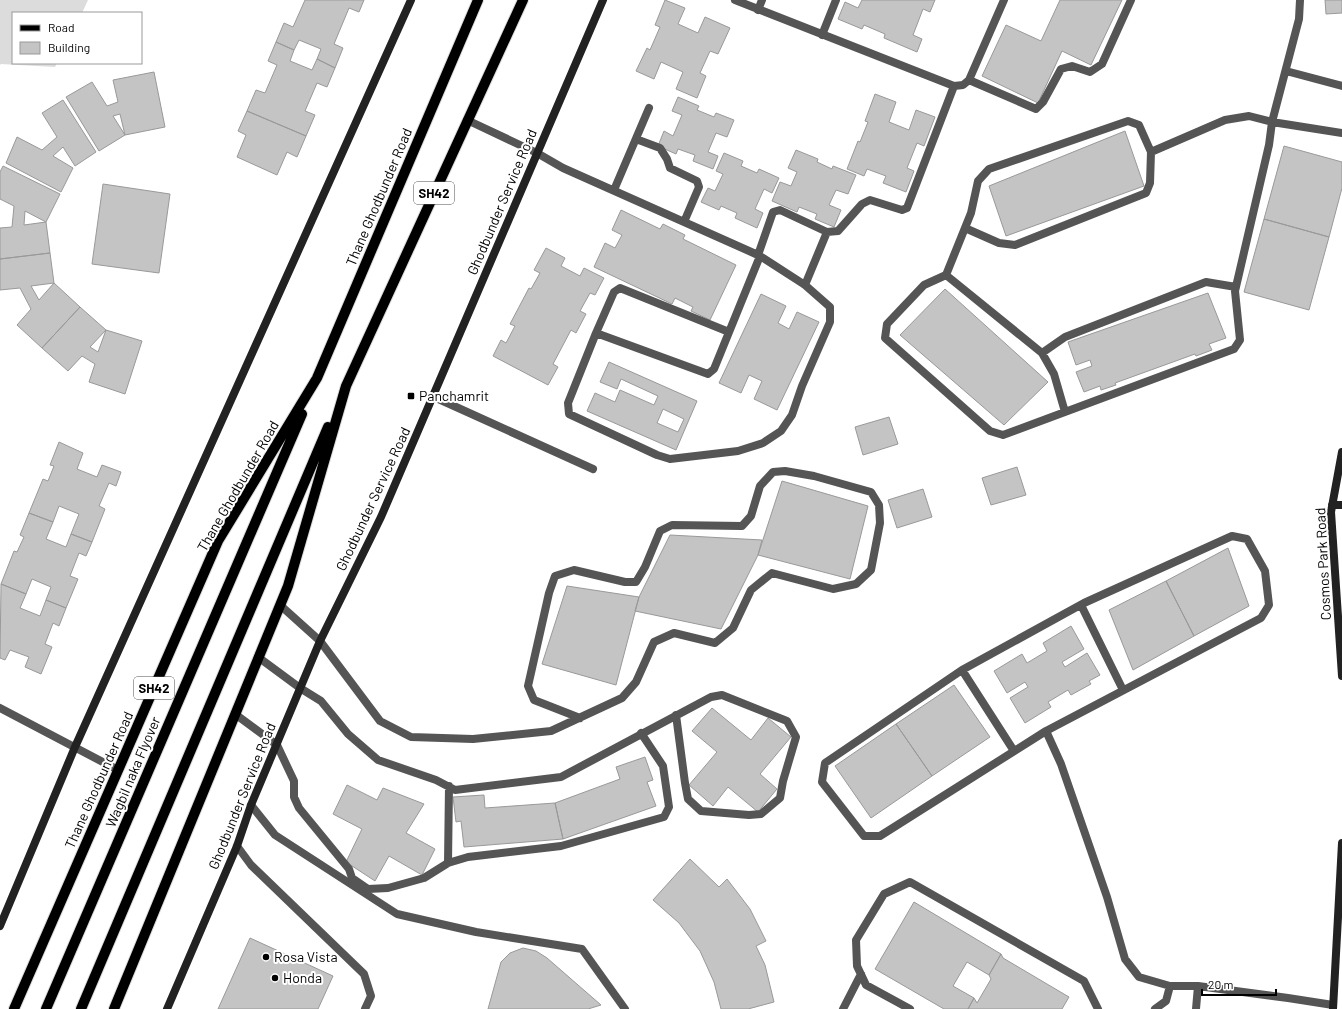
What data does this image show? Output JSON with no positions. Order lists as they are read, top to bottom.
{
  "streets": {
    "main road": ["SH42", "Thane Ghodbunder Road", "Wagbil naka Flyover"],
    "street": ["Ghodbunder Service Road", "Cosmos Park Road"]
  },
  "crossings": [
    ["Thane Ghodbunder Road", "Wagbil naka Flyover"]
  ],
  "places": {
    "transit": ["Panchamrit"],
    "other": ["Rosa Vista", "Honda"]
  },
  "legend": ["Road", "Building"],
  "scale_bar": "20 m"
}
